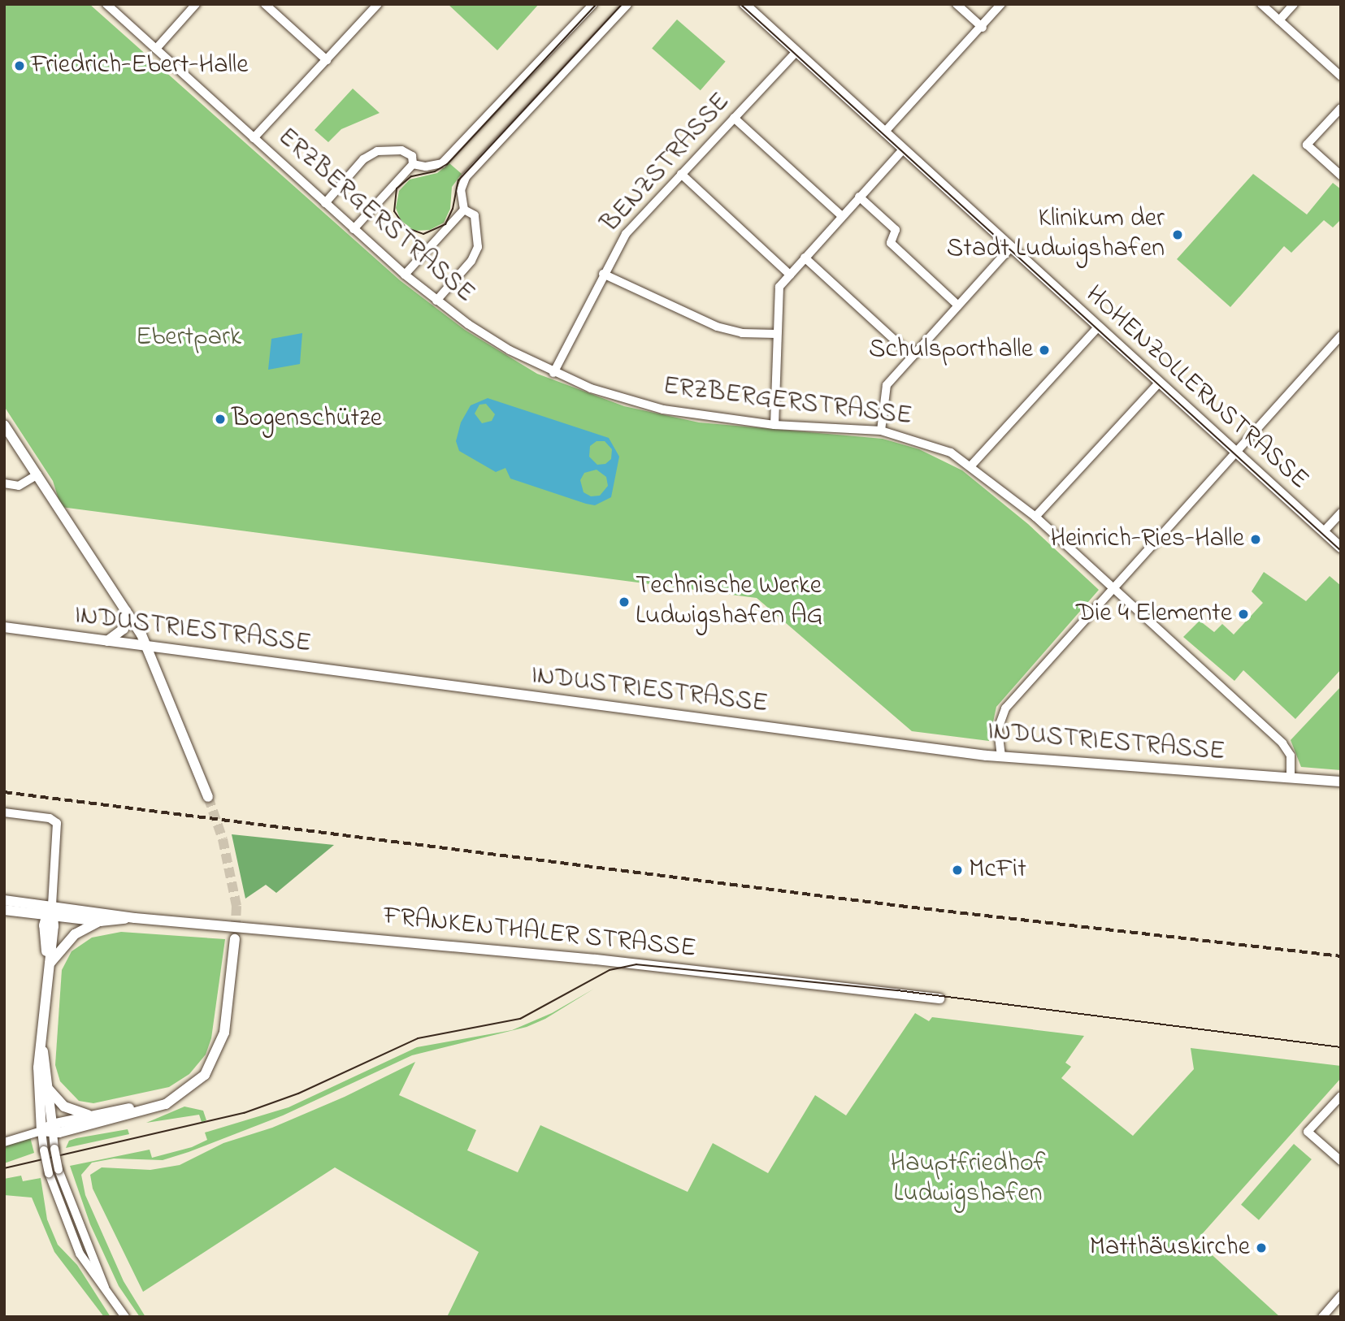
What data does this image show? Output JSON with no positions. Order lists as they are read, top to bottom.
{
  "streets": {
    "street": [
      "BENZSTRASSE",
      "ERZBERGERSTRASSE",
      "HOHENZOLLERNSTRASSE",
      "INDUSTRIESTRASSE",
      "FRANKENTHALER STRASSE"
    ]
  },
  "crossings": [
    ["BENZSTRASSE", "ERZBERGERSTRASSE"],
    ["BENZSTRASSE", "HOHENZOLLERNSTRASSE"],
    ["ERZBERGERSTRASSE", "INDUSTRIESTRASSE"]
  ],
  "parks": ["Ebertpark", "Hauptfriedhof Ludwigshafen"],
  "places": [
    "Friedrich-Ebert-Halle",
    "Klinikum der Stadt Ludwigshafen",
    "Schulsporthalle",
    "Bogenschütze",
    "Heinrich-Ries-Halle",
    "Technische Werke Ludwigshafen AG",
    "Die 4 Elemente",
    "McFit",
    "Matthäuskirche"
  ]
}
